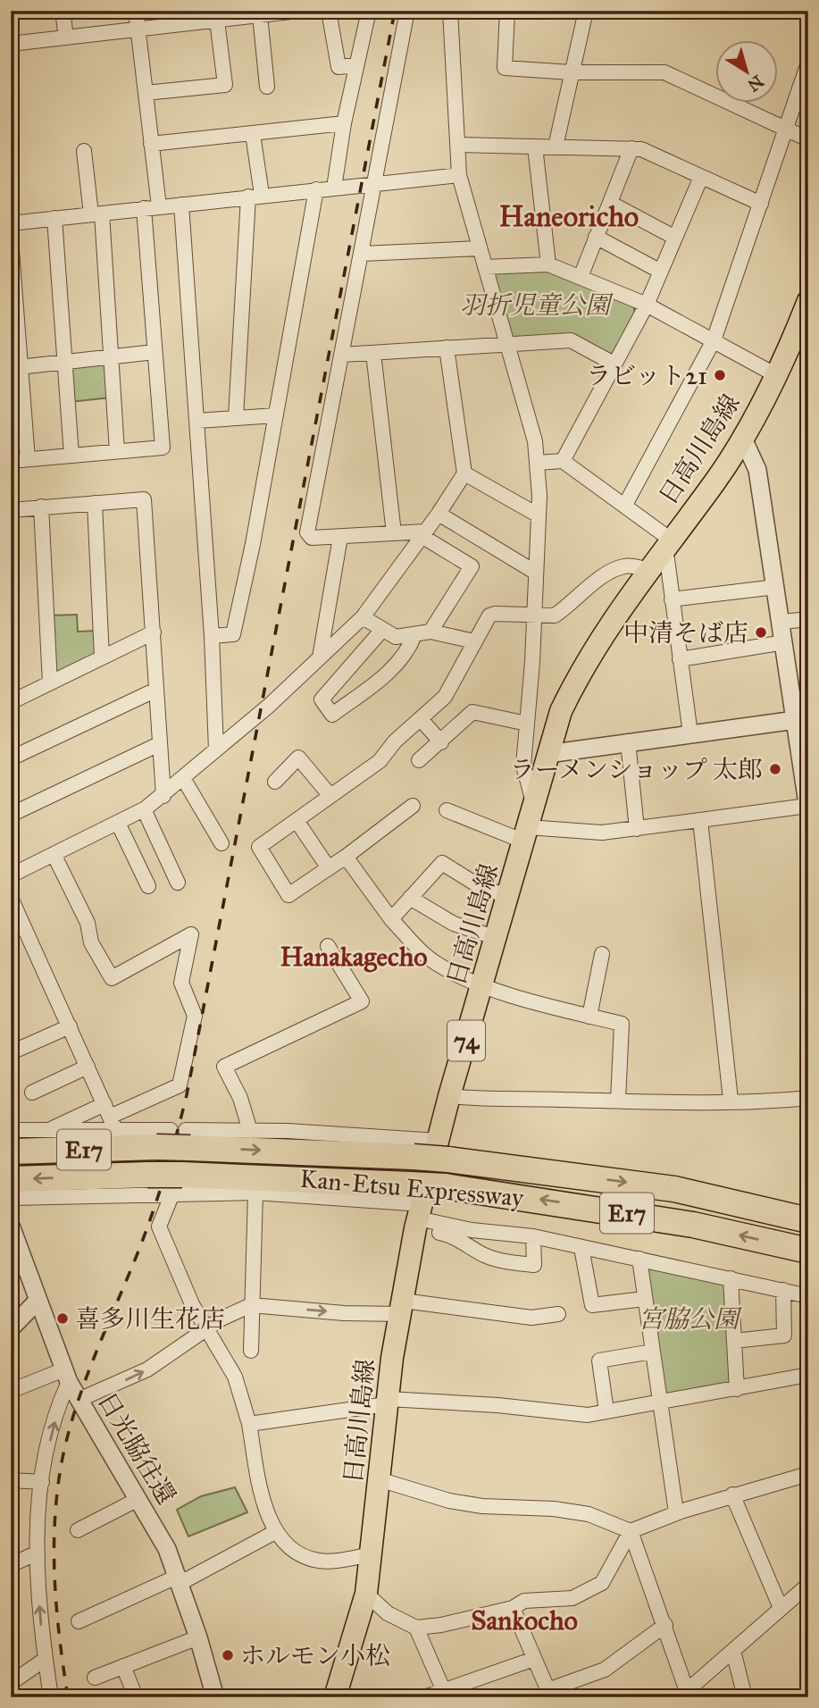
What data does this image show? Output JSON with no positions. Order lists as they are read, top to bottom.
{
  "streets": {
    "highway": ["E17", "Kan-Etsu Expressway"],
    "main road": ["日高川島線", "74"],
    "street": ["日光脇往還"]
  },
  "crossings": [
    ["日高川島線", "Kan-Etsu Expressway"]
  ],
  "districts": ["Haneoricho", "Hanakagecho", "Sankocho"],
  "parks": ["羽折児童公園", "宮脇公園"],
  "places": [
    "ラビット21",
    "中清そば店",
    "ラーメンショップ 太郎",
    "喜多川生花店",
    "ホルモン小松"
  ],
  "north": "bottom right"
}
